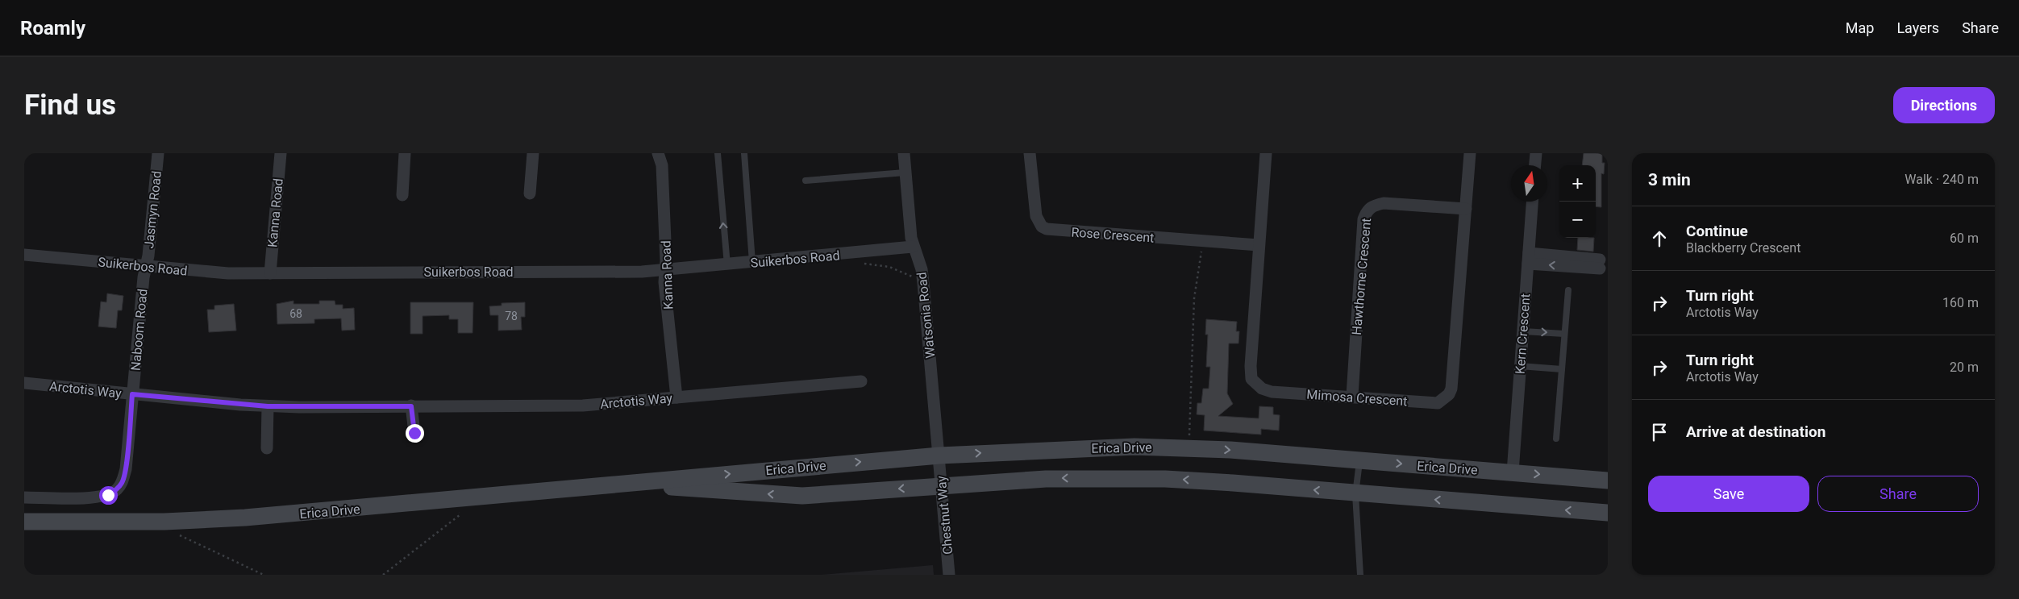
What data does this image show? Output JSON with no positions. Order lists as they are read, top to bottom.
{
  "streets": {
    "main road": ["Erica Drive"],
    "street": [
      "Jasmyn Road",
      "Kanna Road",
      "Rose Crescent",
      "Suikerbos Road",
      "Hawthorne Crescent",
      "Watsonia Road",
      "Naboom Road",
      "Kern Crescent",
      "Arctotis Way",
      "Mimosa Crescent",
      "Chestnut Way"
    ]
  },
  "crossings": [
    ["Jasmyn Road", "Suikerbos Road"],
    ["Jasmyn Road", "Naboom Road"],
    ["Kanna Road", "Suikerbos Road"],
    ["Kanna Road", "Arctotis Way"],
    ["Rose Crescent", "Mimosa Crescent"],
    ["Suikerbos Road", "Watsonia Road"],
    ["Suikerbos Road", "Naboom Road"],
    ["Hawthorne Crescent", "Mimosa Crescent"],
    ["Watsonia Road", "Erica Drive"],
    ["Watsonia Road", "Chestnut Way"],
    ["Naboom Road", "Arctotis Way"],
    ["Kern Crescent", "Erica Drive"],
    ["Erica Drive", "Chestnut Way"]
  ],
  "house_numbers": ["68", "78"],
  "north": "top",
  "page": {
    "header": "Roamly",
    "nav": ["Map", "Layers", "Share"],
    "buttons": [
      "Directions",
      ["Save", "Share"]
    ],
    "title": "Find us",
    "heading": ["3 min", "Walk · 240 m"],
    "map_buttons": ["+", "−"],
    "list": [
      ["Continue", "Blackberry Crescent", "60 m"],
      ["Turn right", "Arctotis Way", "160 m"],
      ["Turn right", "Arctotis Way", "20 m"],
      "Arrive at destination"
    ]
  }
}
